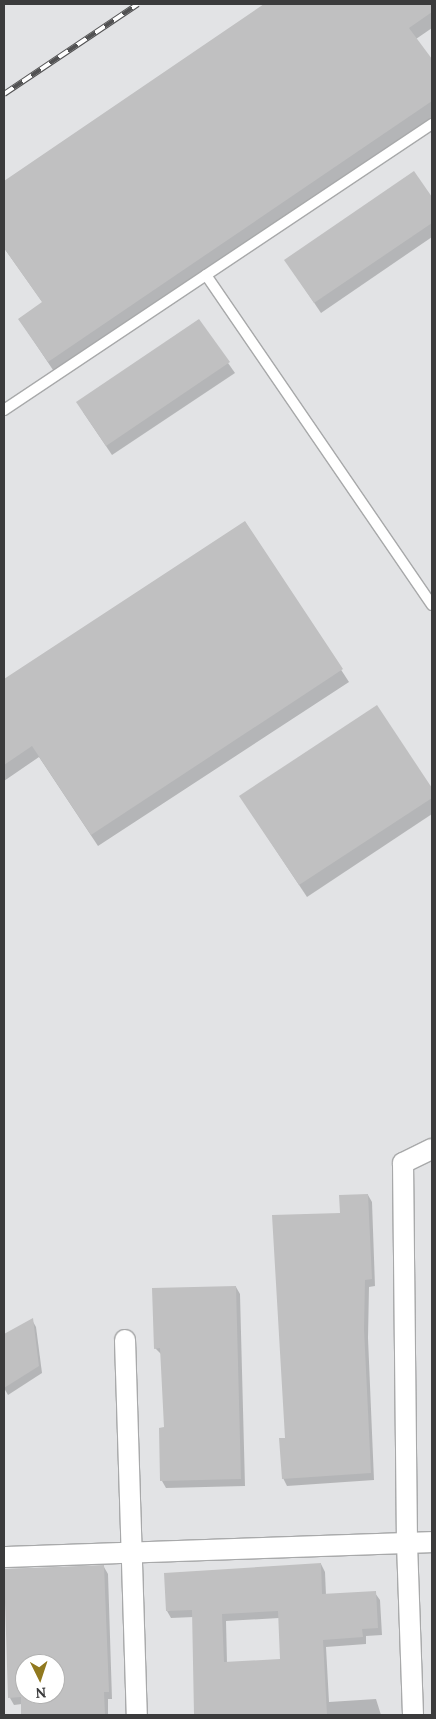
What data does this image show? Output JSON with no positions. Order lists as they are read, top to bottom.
{
  "north": "bottom"
}
